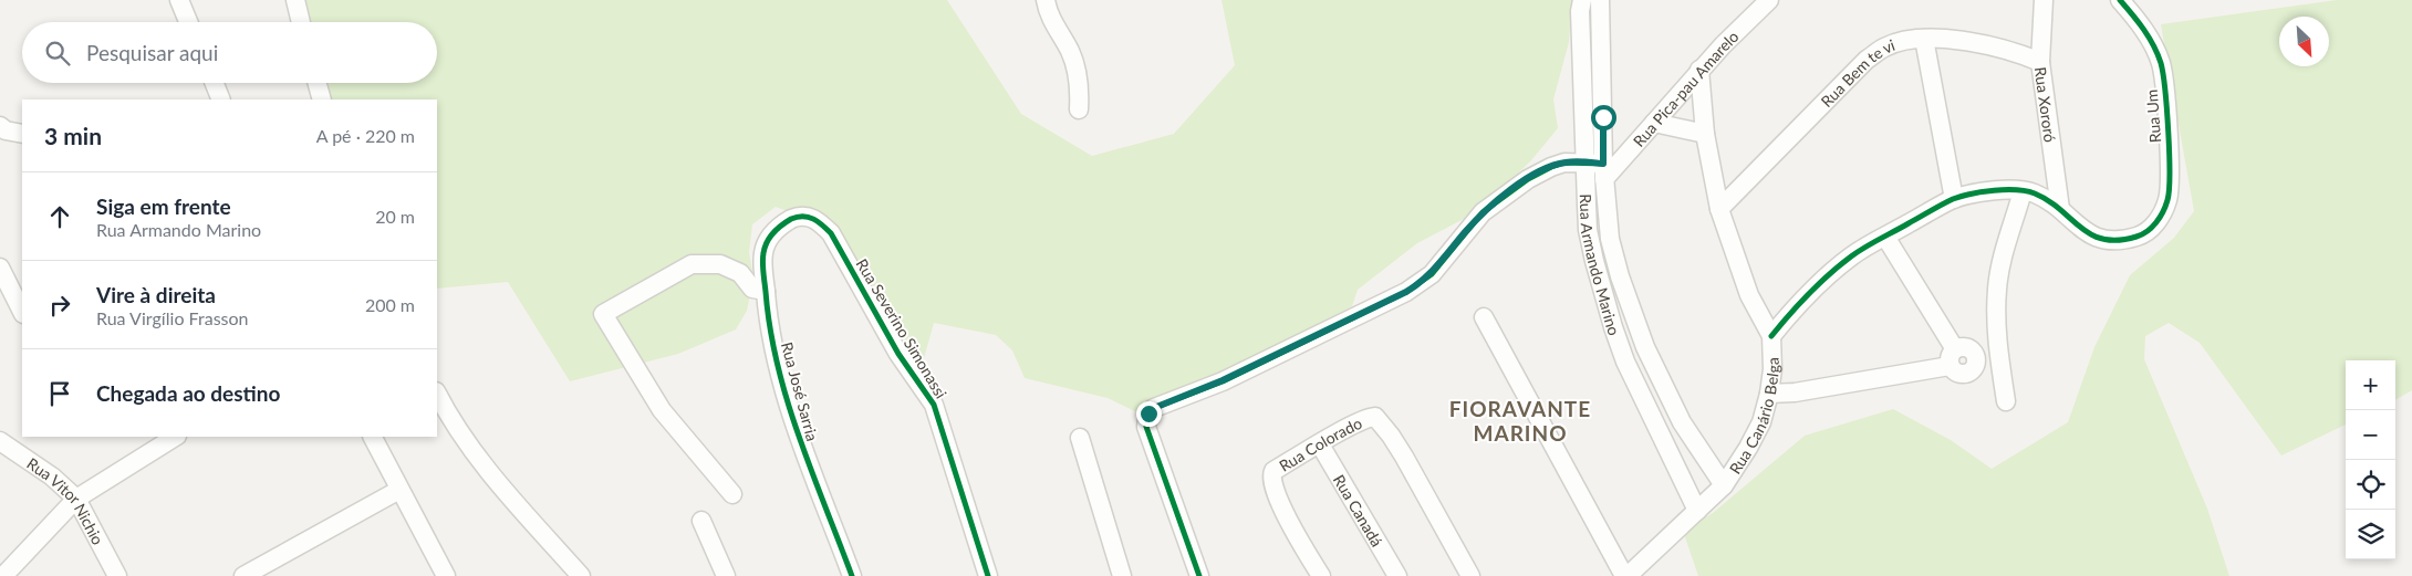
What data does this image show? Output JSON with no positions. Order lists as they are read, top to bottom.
{
  "streets": {
    "street": [
      "Rua Bem te vi",
      "Rua Pica-pau Amarelo",
      "Rua Xororó",
      "Rua Um",
      "Rua Armando Marino",
      "Rua Severino Simonassi",
      "Rua José Sarria",
      "Rua Canário Belga",
      "Rua Colorado",
      "Rua Vitor Nichio",
      "Rua Canadá"
    ]
  },
  "crossings": [
    ["Rua Bem te vi", "Rua Xororó"],
    ["Rua Pica-pau Amarelo", "Rua Armando Marino"],
    ["Rua Xororó", "Rua Canário Belga"],
    ["Rua Um", "Rua Canário Belga"],
    ["Rua Armando Marino", "Rua Canário Belga"],
    ["Rua Severino Simonassi", "Rua José Sarria"],
    ["Rua Colorado", "Rua Canadá"]
  ],
  "districts": ["FIORAVANTE MARINO"],
  "north": "bottom right",
  "page": {
    "search": "Pesquisar aqui",
    "heading": ["3 min", "A pé · 220 m"],
    "list": [
      ["Siga em frente", "Rua Armando Marino", "20 m"],
      ["Vire à direita", "Rua Virgílio Frasson", "200 m"],
      "Chegada ao destino"
    ],
    "map_buttons": ["+", "−"]
  }
}
